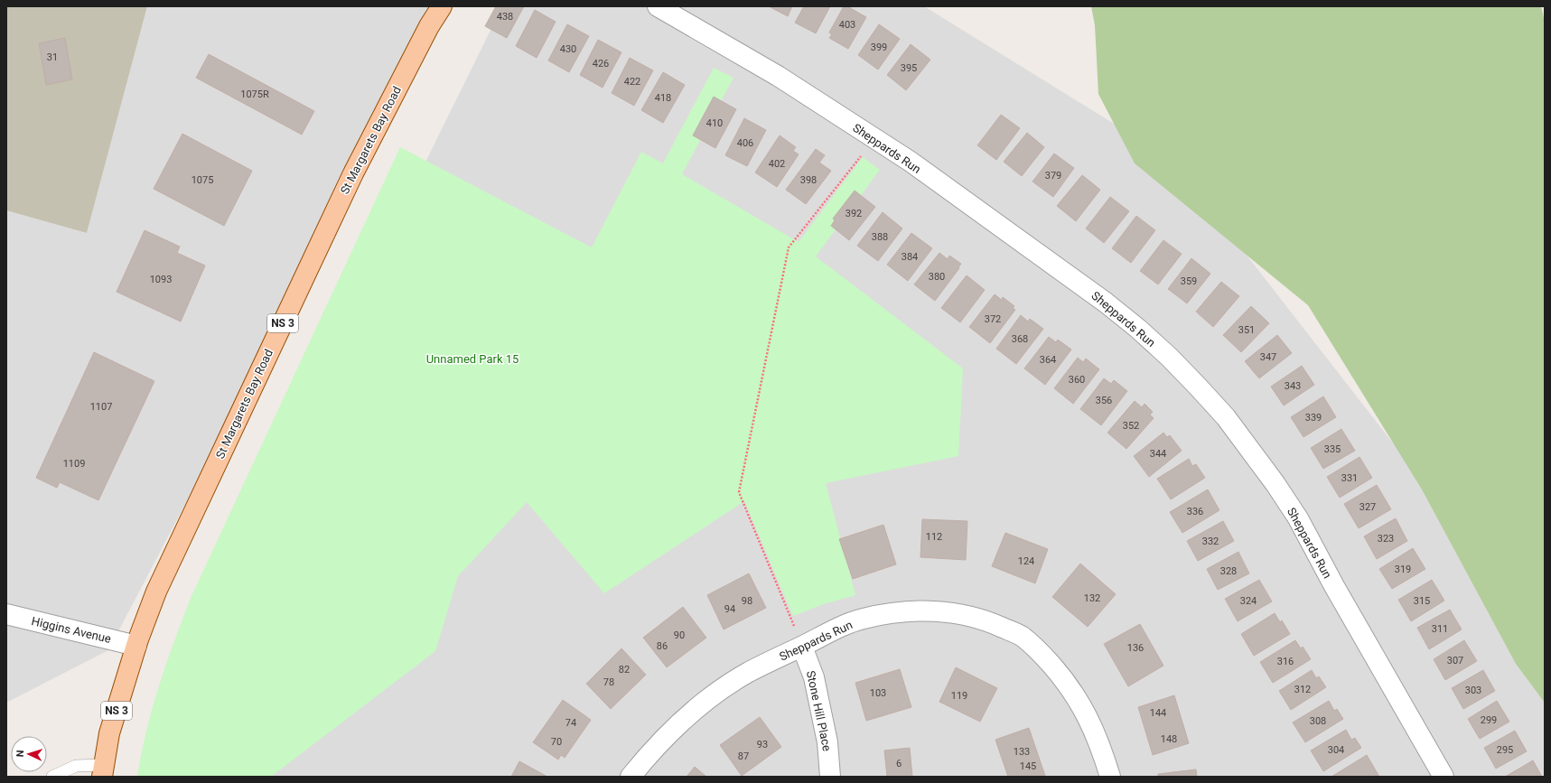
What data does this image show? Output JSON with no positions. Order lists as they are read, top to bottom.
{
  "streets": {
    "main road": ["St Margarets Bay Road", "NS 3"],
    "street": ["Sheppards Run", "Higgins Avenue", "Stone Hill Place"]
  },
  "crossings": [
    ["St Margarets Bay Road", "Higgins Avenue"],
    ["Sheppards Run", "Stone Hill Place"]
  ],
  "parks": ["Unnamed Park 15"],
  "house_numbers": [
    "438",
    "403",
    "399",
    "430",
    "31",
    "426",
    "395",
    "422",
    "1075R",
    "418",
    "410",
    "406",
    "402",
    "379",
    "1075",
    "398",
    "392",
    "388",
    "384",
    "380",
    "1093",
    "359",
    "372",
    "351",
    "368",
    "347",
    "364",
    "360",
    "343",
    "356",
    "1107",
    "339",
    "352",
    "335",
    "344",
    "1109",
    "331",
    "327",
    "336",
    "112",
    "323",
    "332",
    "124",
    "319",
    "328",
    "132",
    "98",
    "324",
    "315",
    "94",
    "311",
    "90",
    "86",
    "136",
    "307",
    "316",
    "82",
    "78",
    "312",
    "303",
    "103",
    "119",
    "144",
    "299",
    "308",
    "74",
    "148",
    "70",
    "93",
    "304",
    "295",
    "133",
    "87",
    "6",
    "145"
  ],
  "north": "left"
}
